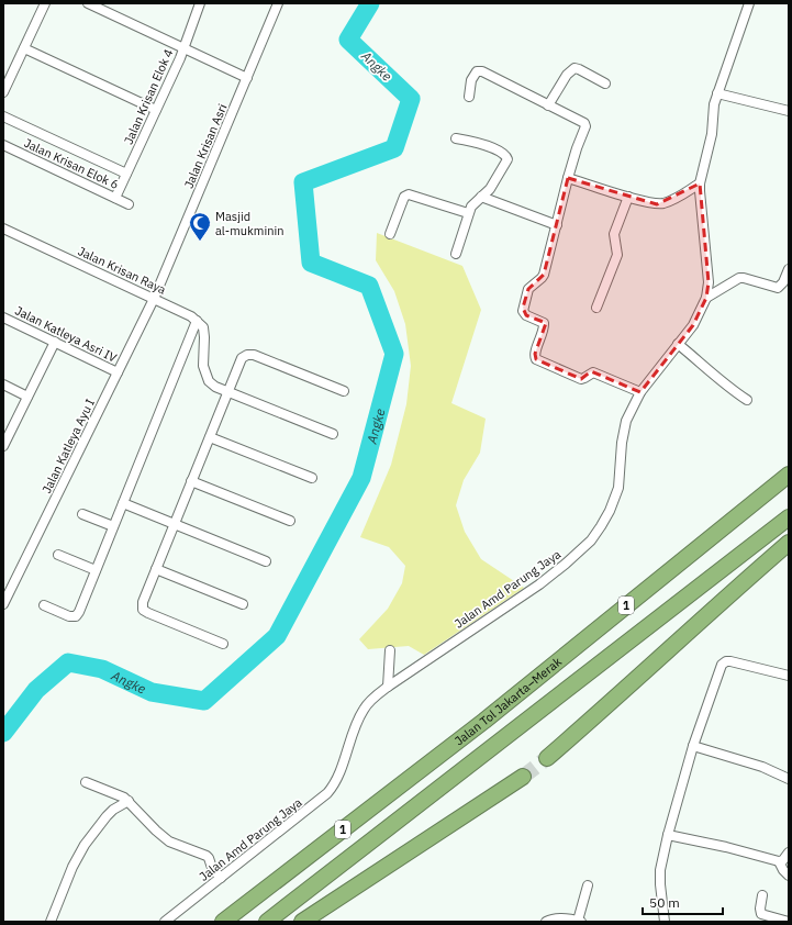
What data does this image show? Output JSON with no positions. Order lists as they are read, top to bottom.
{
  "streets": {
    "highway": ["1", "Jalan Tol Jakarta–Merak"],
    "street": [
      "Jalan Krisan Elok 4",
      "Jalan Krisan Asri",
      "Jalan Krisan Elok 6",
      "Jalan Krisan Raya",
      "Jalan Katleya Asri IV",
      "Jalan Katleya Ayu I",
      "Jalan Amd Parung Jaya"
    ]
  },
  "crossings": [
    ["Jalan Krisan Elok 4", "Jalan Krisan Elok 6"],
    ["Jalan Krisan Asri", "Jalan Krisan Raya"],
    ["Jalan Krisan Asri", "Jalan Katleya Ayu I"],
    ["Jalan Krisan Raya", "Jalan Katleya Ayu I"],
    ["Jalan Katleya Asri IV", "Jalan Katleya Ayu I"]
  ],
  "water": ["Angke"],
  "places": {
    "mosque": ["Masjid al-mukminin"]
  },
  "scale_bar": "50 m"
}
